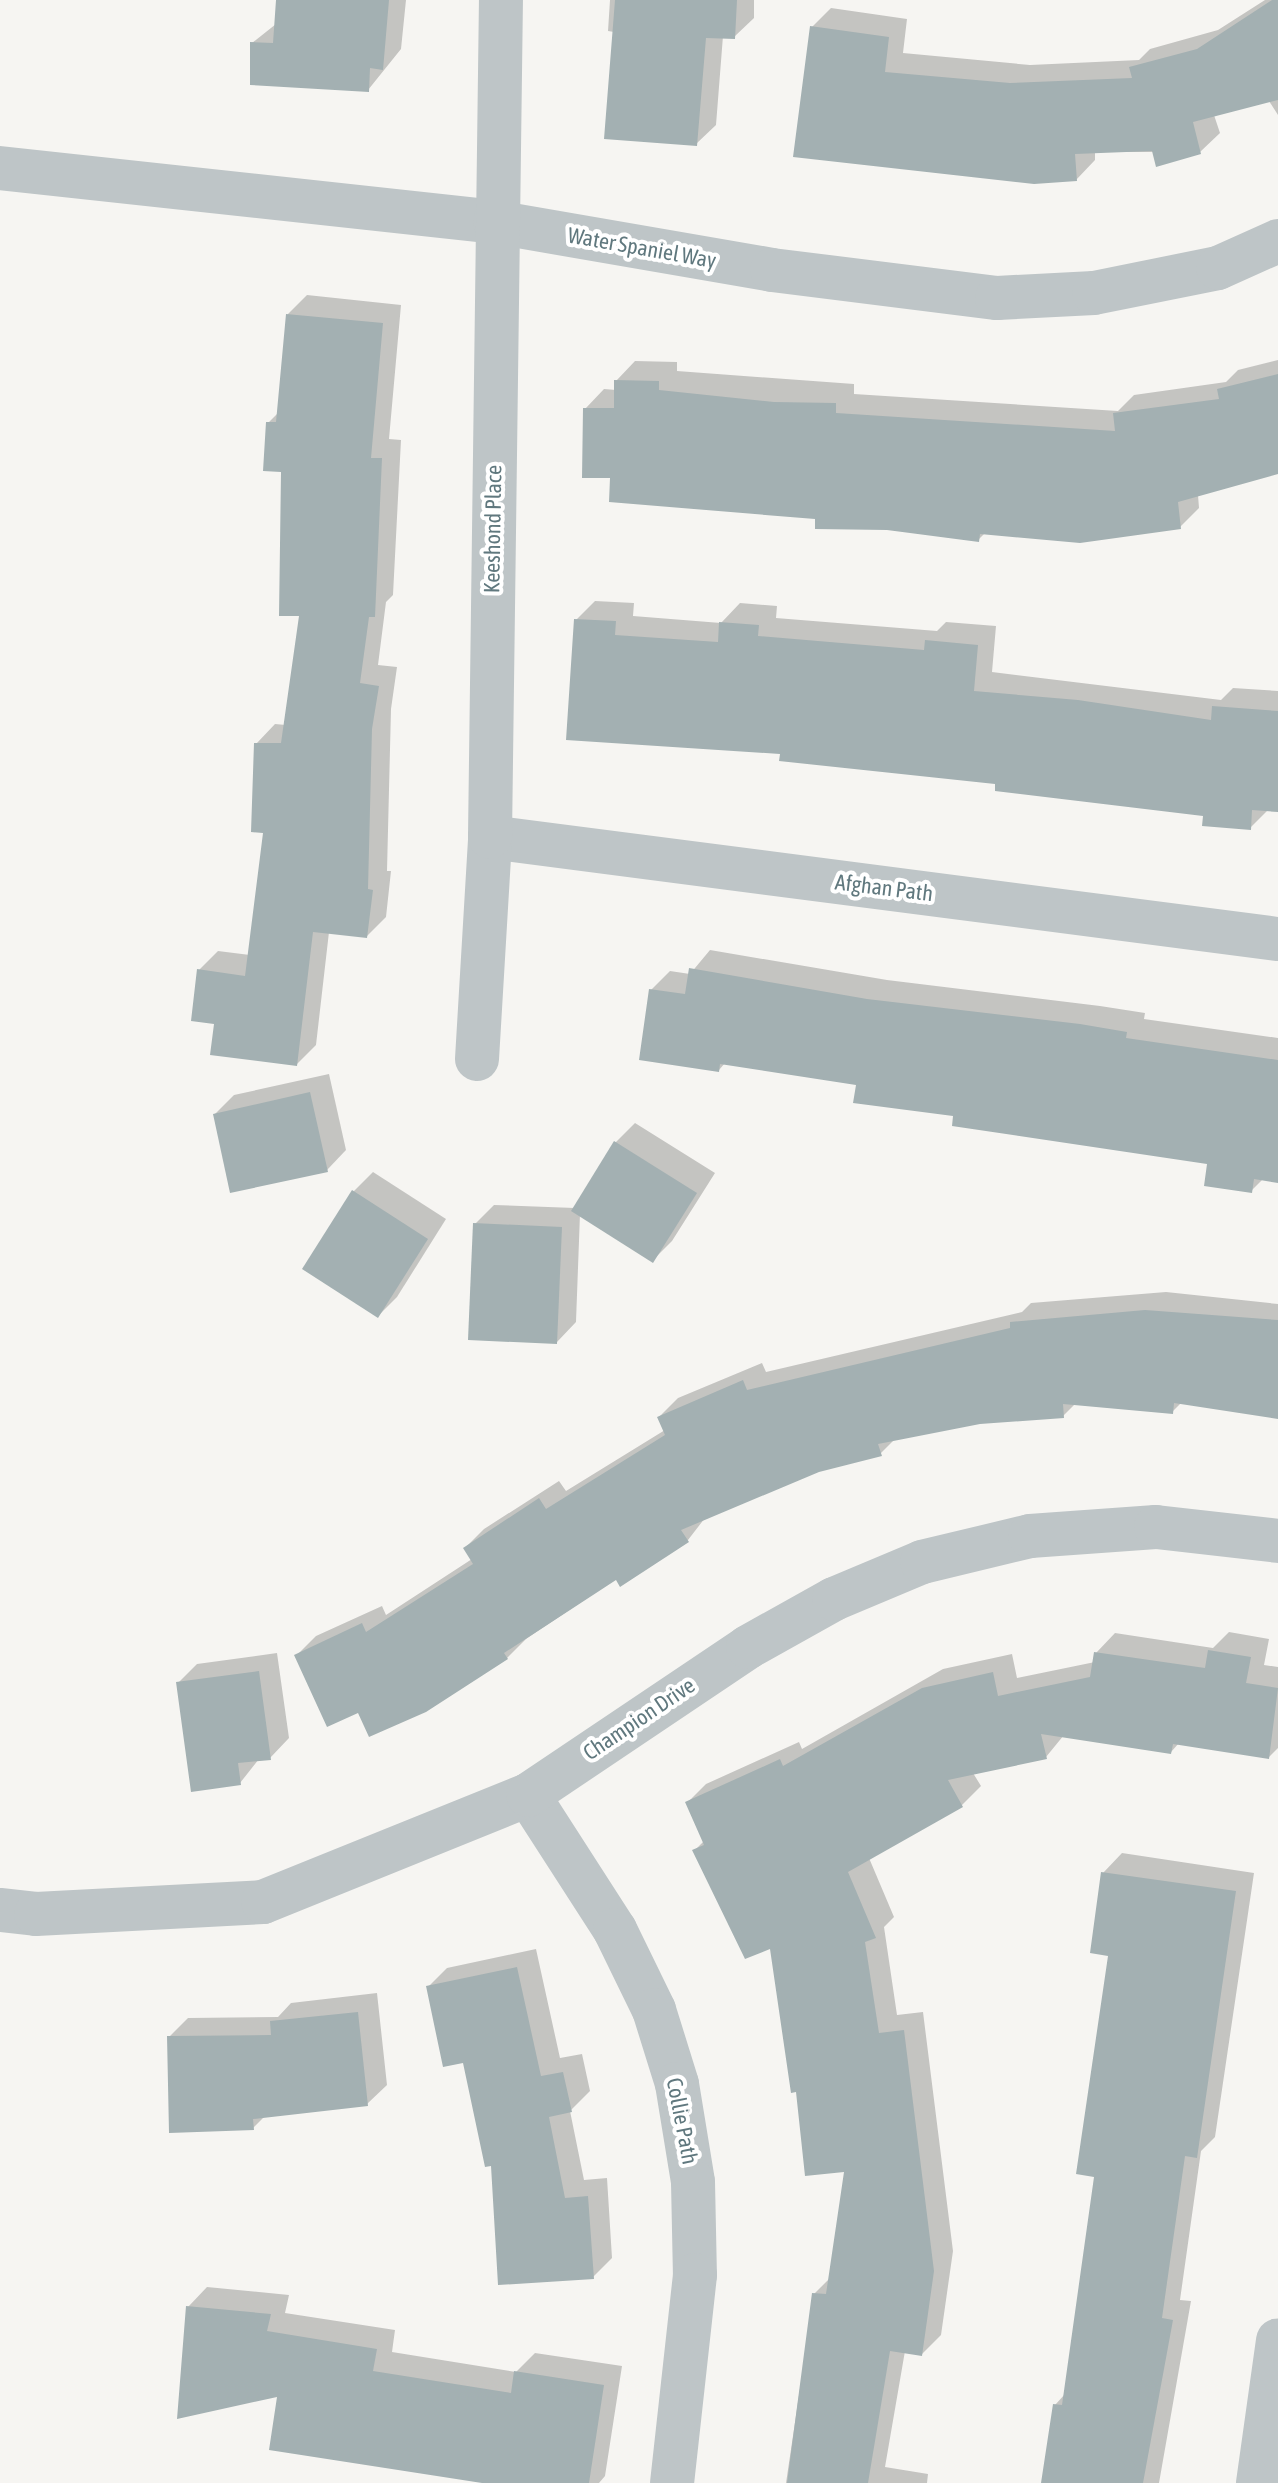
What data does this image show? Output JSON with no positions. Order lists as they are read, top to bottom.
{
  "streets": {
    "street": [
      "Water Spaniel Way",
      "Keeshond Place",
      "Afghan Path",
      "Champion Drive",
      "Collie Path"
    ]
  },
  "crossings": [
    ["Water Spaniel Way", "Keeshond Place"],
    ["Keeshond Place", "Afghan Path"],
    ["Champion Drive", "Collie Path"]
  ]
}
